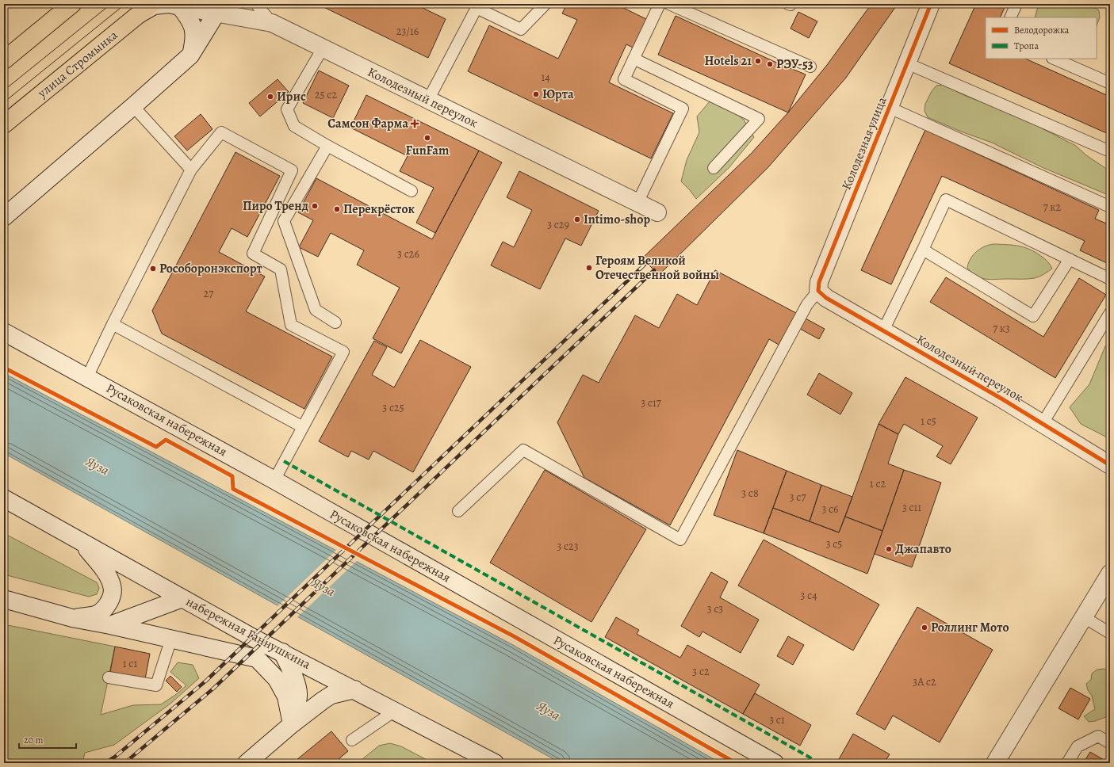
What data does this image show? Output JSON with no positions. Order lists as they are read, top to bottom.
{
  "streets": {
    "main road": [
      "улица Стромынка",
      "Колодезный переулок",
      "Колодезная улица",
      "Русаковская набережная",
      "набережная Ганнушкина"
    ]
  },
  "crossings": [
    ["улица Стромынка", "Колодезный переулок"],
    ["Колодезный переулок", "Колодезная улица"]
  ],
  "water": ["Яуза"],
  "places": {
    "other": [
      "Hotels 21",
      "РЭУ-53",
      "Юрта",
      "Ирис",
      "FunFam",
      "Пиро Тренд",
      "Перекрёсток",
      "Intimo-shop",
      "Героям Великой Отечественной войны",
      "Рособоронэкспорт",
      "Джапавто",
      "Роллинг Мото"
    ],
    "health": ["Самсон Фарма"]
  },
  "house_numbers": [
    "23/16",
    "14",
    "25 с2",
    "7 к2",
    "3 с29",
    "3 с26",
    "27",
    "7 к3",
    "3 с17",
    "3 с25",
    "1 с5",
    "1 с2",
    "3 с8",
    "3 с7",
    "3 с11",
    "3 с6",
    "3 с5",
    "3 c23",
    "3 с4",
    "3 c3",
    "1 с1",
    "3 с2",
    "3A c2",
    "3 с1"
  ],
  "legend": ["Велодорожка", "Тропа"],
  "scale_bar": "20 m"
}
